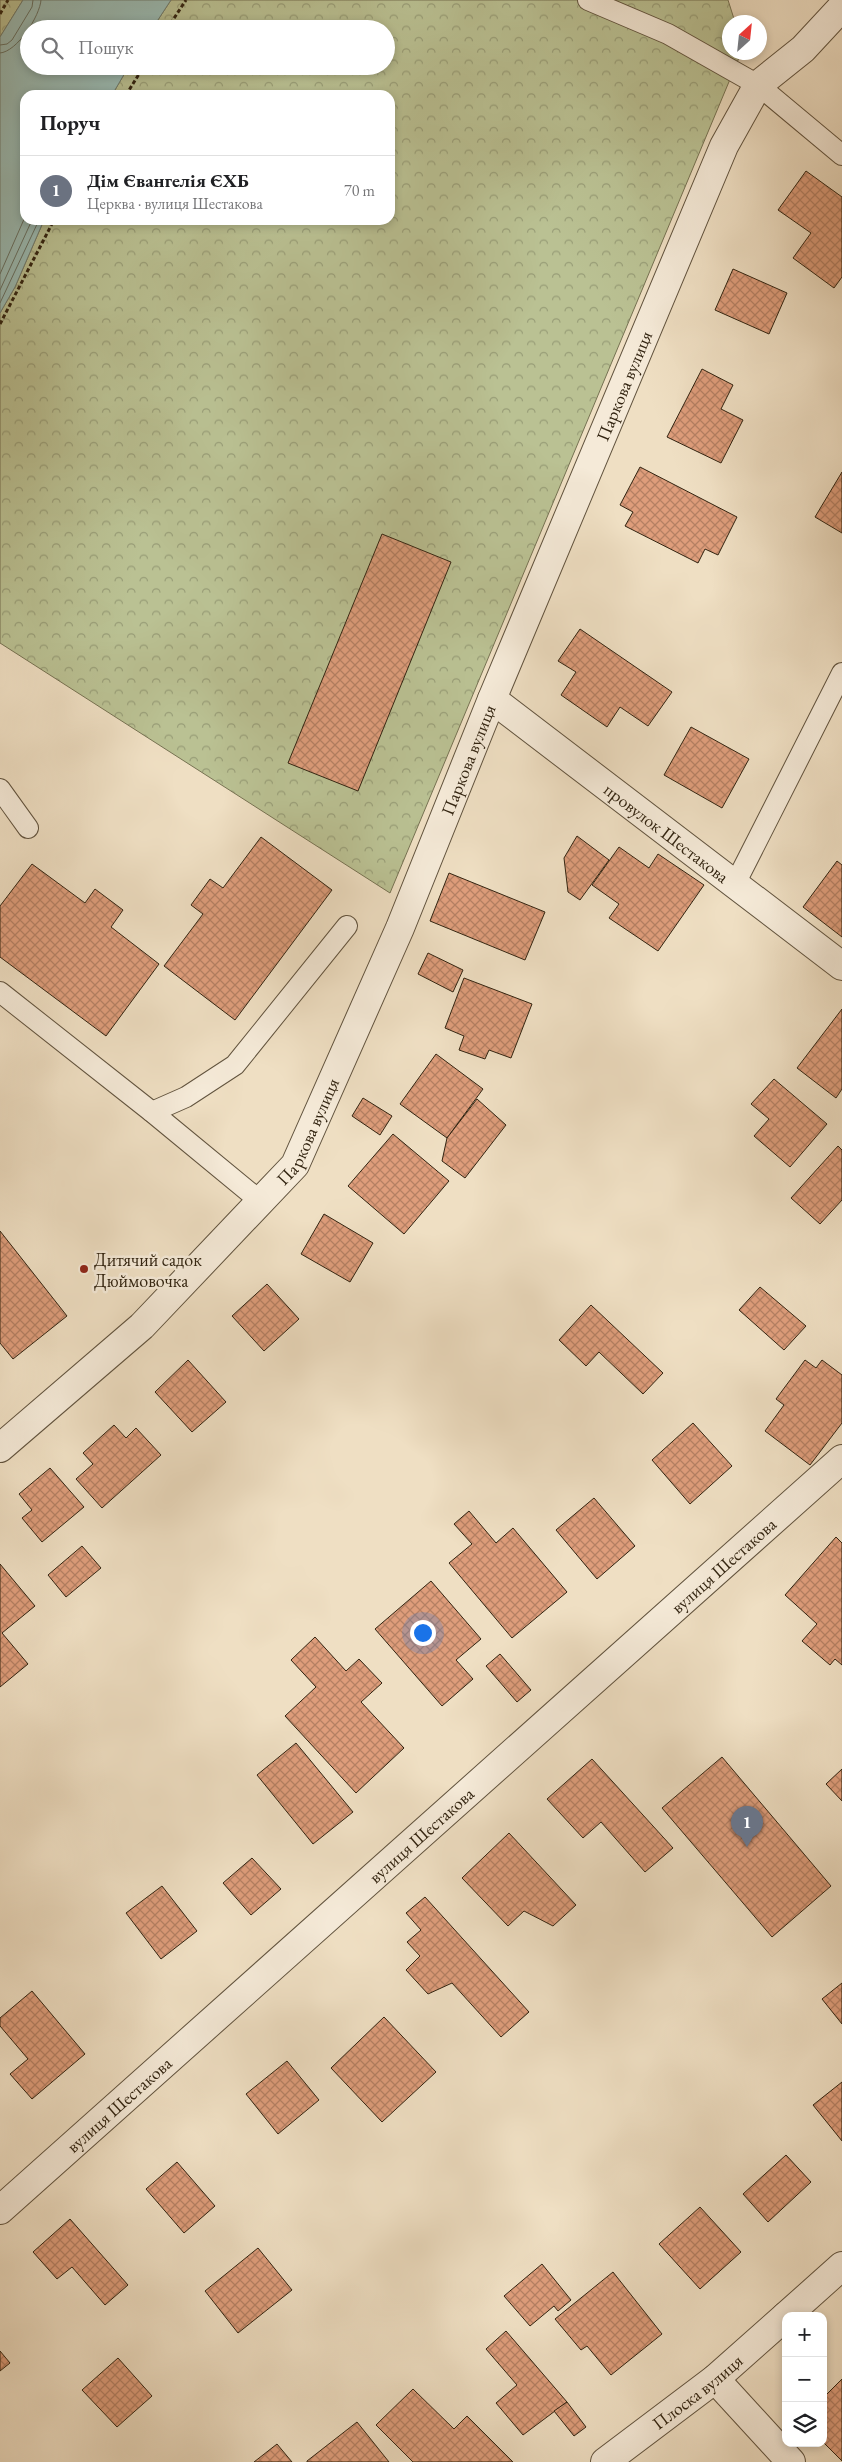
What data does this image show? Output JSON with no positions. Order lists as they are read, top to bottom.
{
  "streets": {
    "street": [
      "Паркова вулиця",
      "провулок Шестакова",
      "вулиця Шестакова",
      "Плоска вулиця"
    ]
  },
  "crossings": [
    ["Паркова вулиця", "провулок Шестакова"]
  ],
  "places": ["Дитячий садок Дюймовочка"],
  "north": "top right",
  "page": {
    "search": "Пошук",
    "heading": "Поруч",
    "list": [
      {
        "mark": "1",
        "name": "Дім Євангелія ЄХБ",
        "note": "Церква · вулиця Шестакова",
        "value": "70 m"
      }
    ],
    "pins": "1",
    "map_buttons": ["+", "−"]
  }
}
